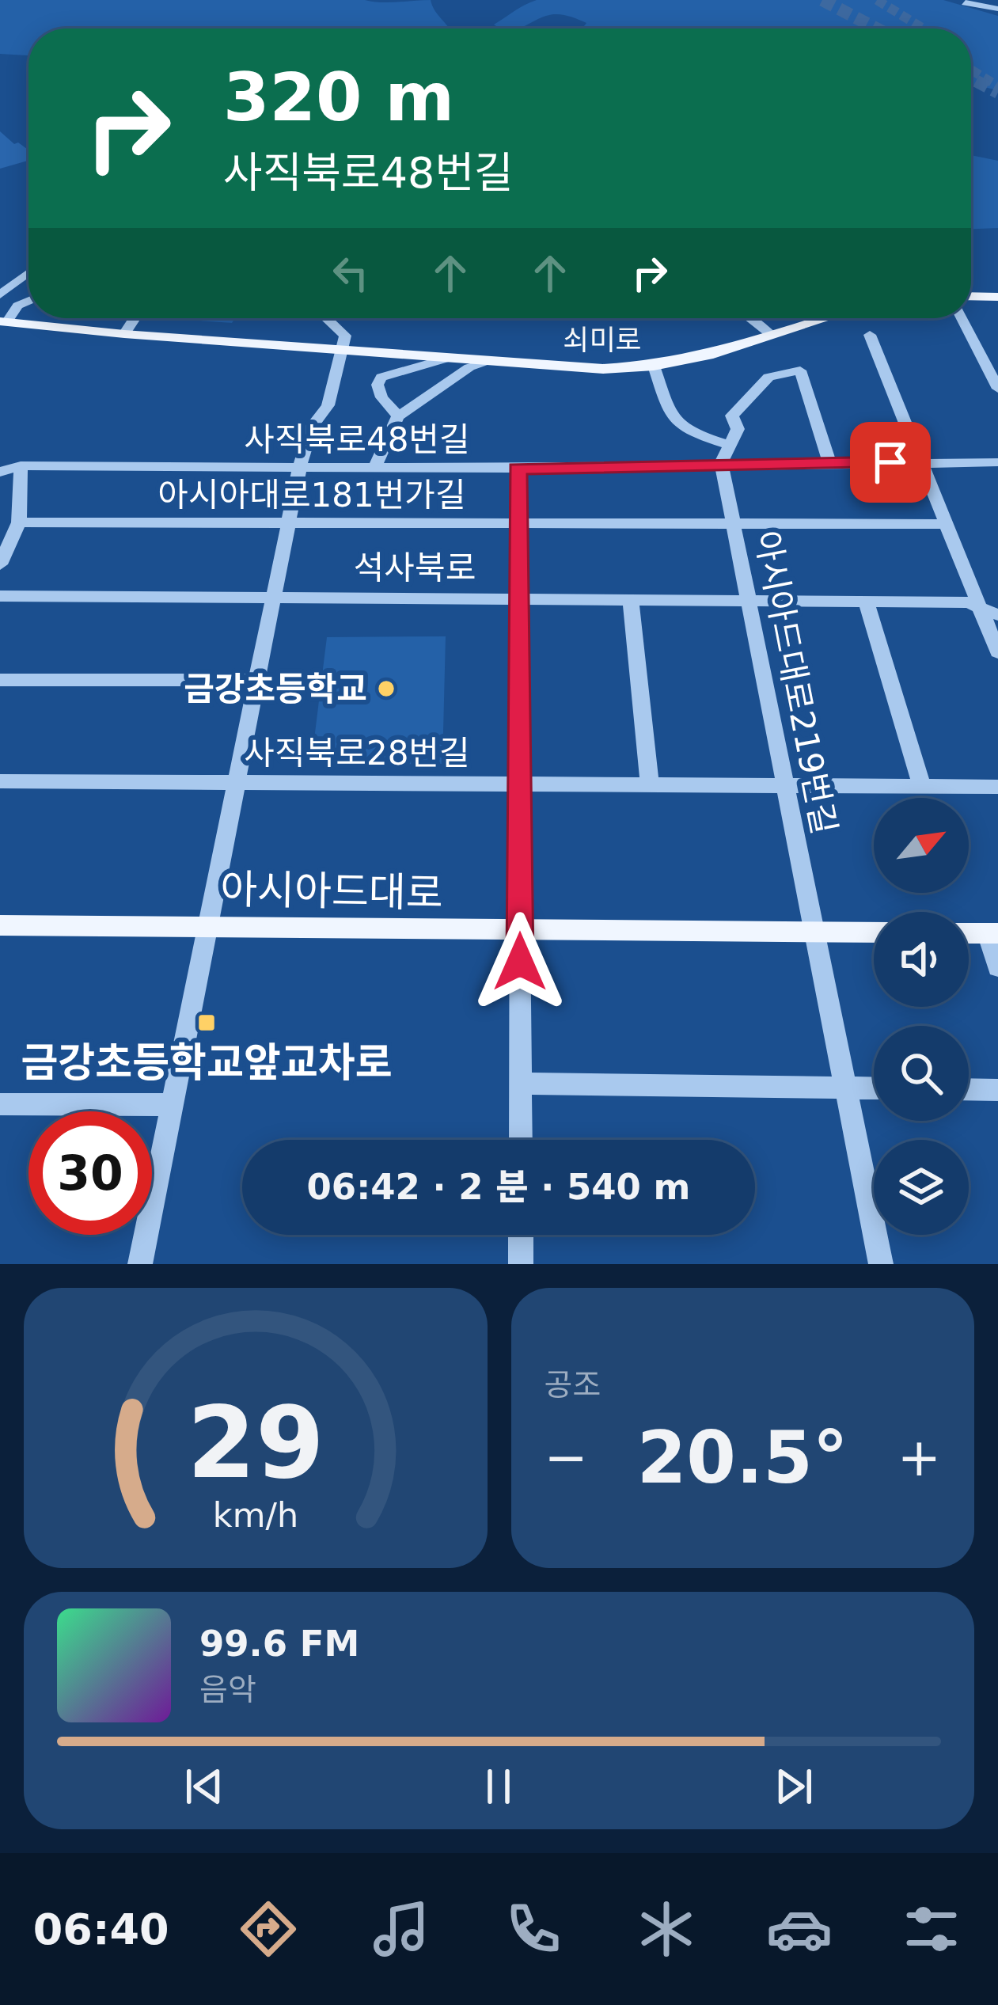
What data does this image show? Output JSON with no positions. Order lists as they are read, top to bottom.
{
  "streets": {
    "main road": ["쇠미로", "아시아드대로"],
    "street": [
      "사직북로48번길",
      "아시아대로181번가길",
      "석사북로",
      "아시아드대로219번길",
      "사직북로28번길"
    ]
  },
  "crossings": [
    ["사직북로48번길", "아시아드대로219번길"],
    ["아시아대로181번가길", "아시아드대로219번길"],
    ["석사북로", "아시아드대로219번길"],
    ["아시아드대로219번길", "사직북로28번길"],
    ["아시아드대로219번길", "아시아드대로"]
  ],
  "places": {
    "other": ["금강초등학교"],
    "transit": ["금강초등학교앞교차로"]
  },
  "north": "top right",
  "page": {
    "turn": ["320 m", "사직북로48번길"],
    "limit": "30",
    "trip": "06:42 · 2 분 · 540 m",
    "tile": "공조",
    "heat": ["−", "20.5°", "+"],
    "song": ["99.6 FM", "음악"],
    "tabs": "06:40",
    "gauge": ["29", "km/h"]
  }
}
